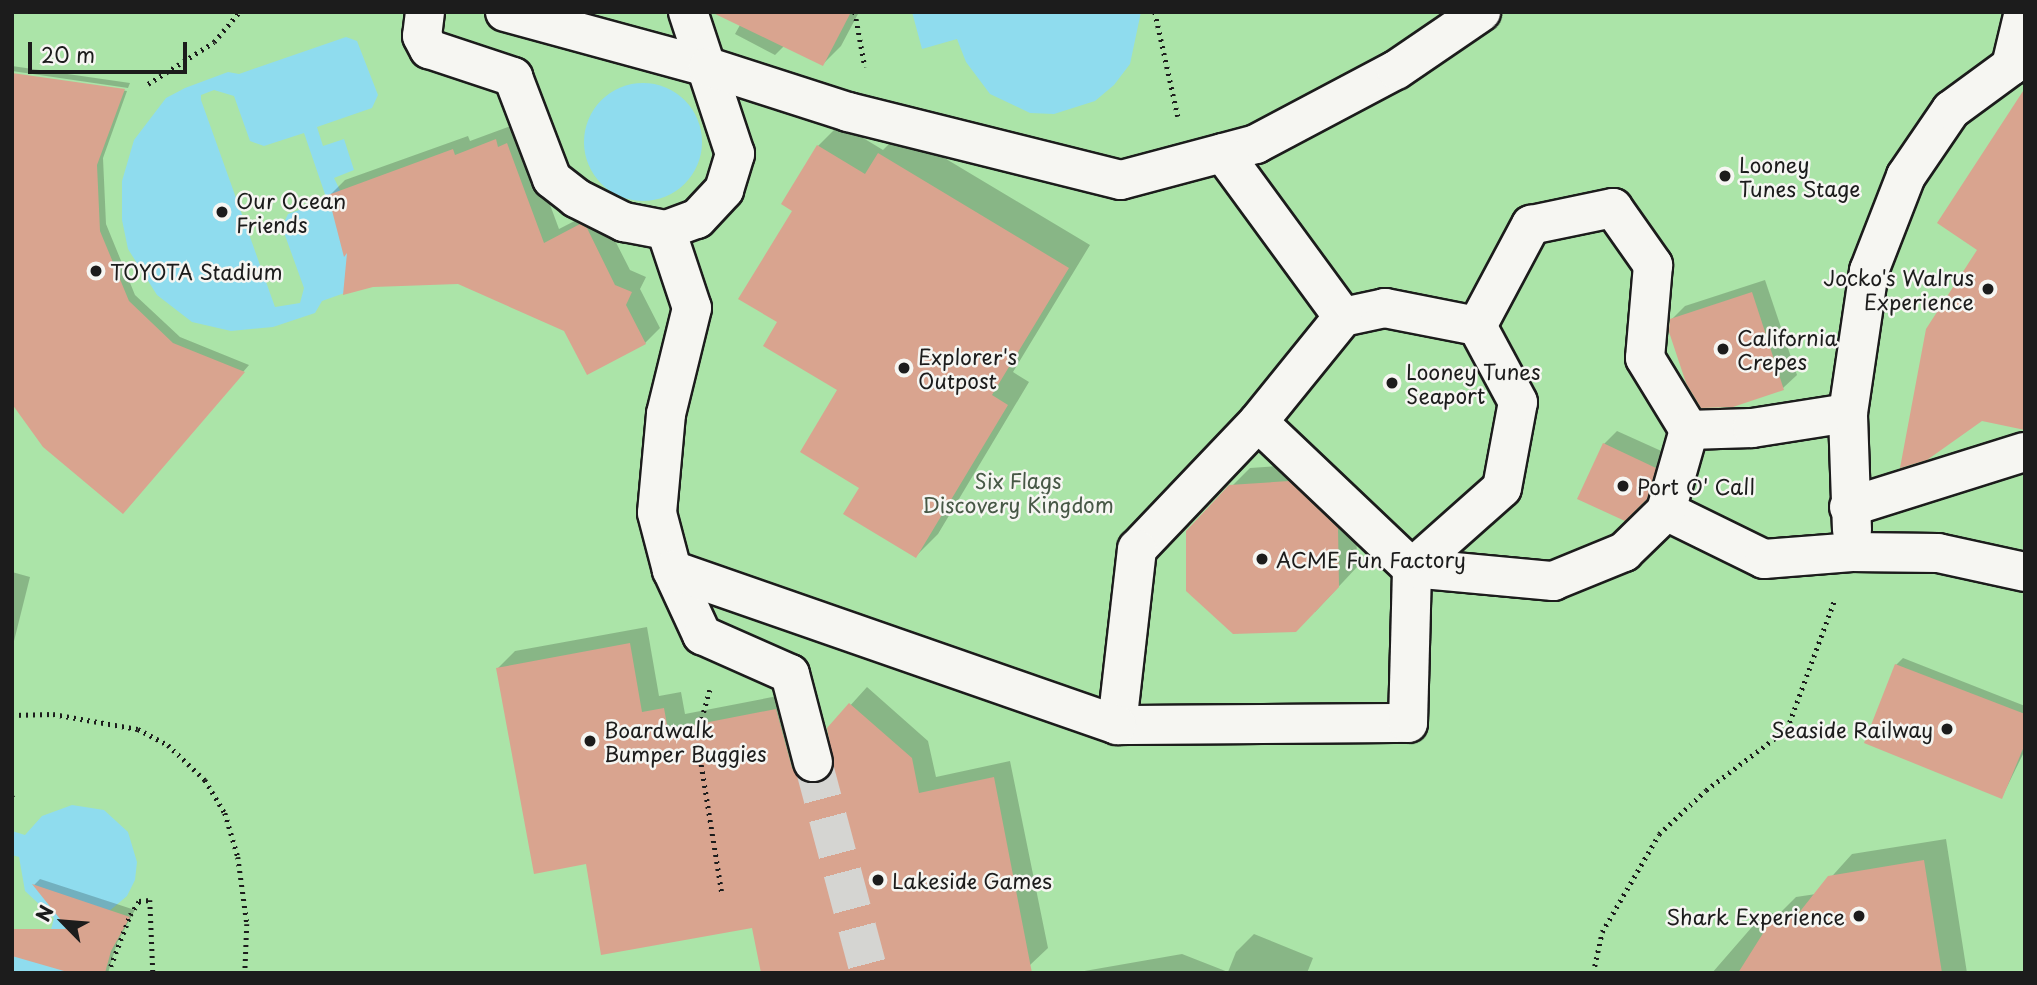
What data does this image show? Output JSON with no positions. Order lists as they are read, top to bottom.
{
  "parks": ["Six Flags Discovery Kingdom"],
  "places": [
    "Looney Tunes Stage",
    "Our Ocean Friends",
    "TOYOTA Stadium",
    "Jocko's Walrus Experience",
    "California Crepes",
    "Explorer's Outpost",
    "Looney Tunes Seaport",
    "Port O' Call",
    "ACME Fun Factory",
    "Seaside Railway",
    "Boardwalk Bumper Buggies",
    "Lakeside Games",
    "Shark Experience"
  ],
  "scale_bar": "20 m",
  "north": "top left"
}
